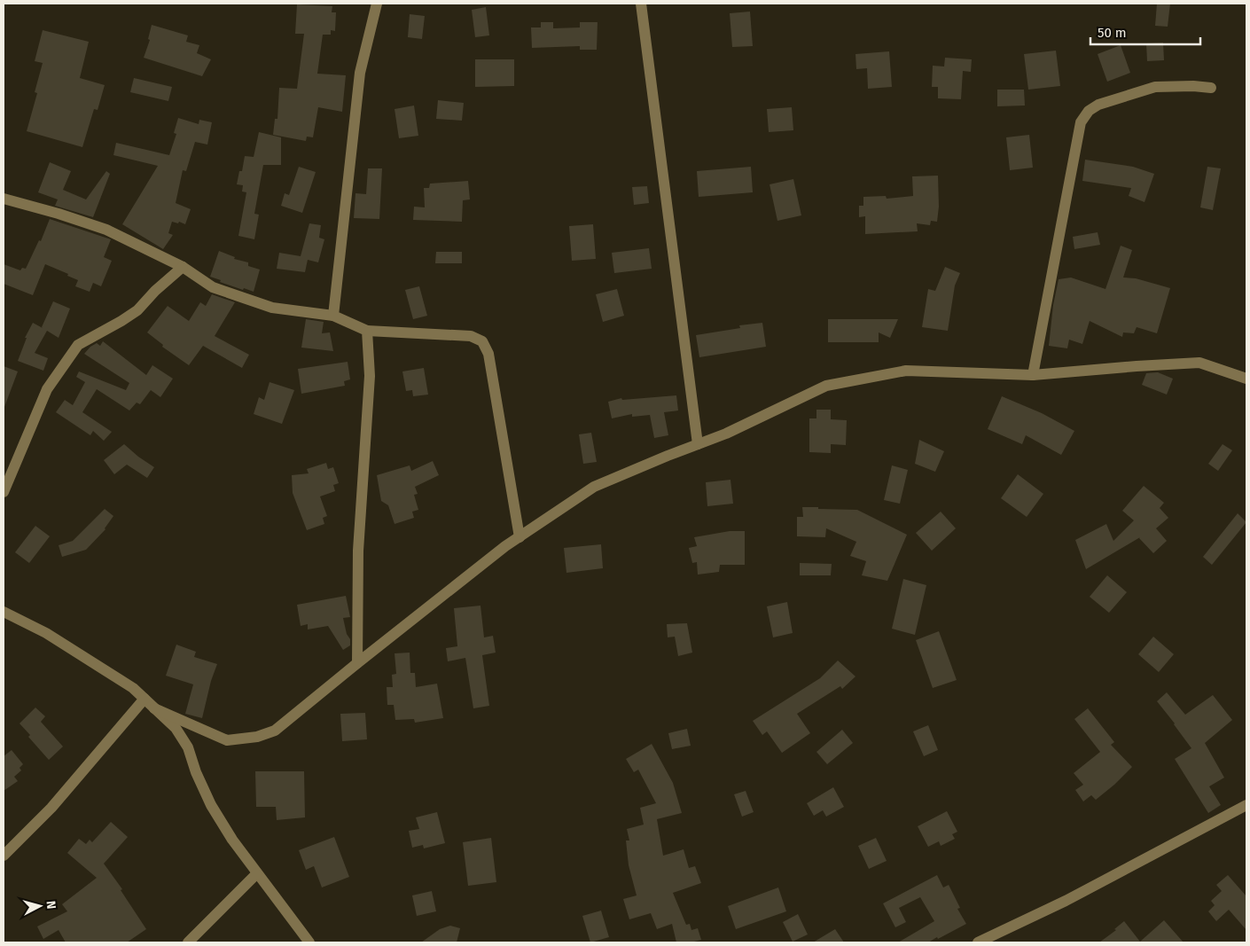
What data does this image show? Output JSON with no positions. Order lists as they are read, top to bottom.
{
  "scale_bar": "50 m",
  "north": "right"
}
